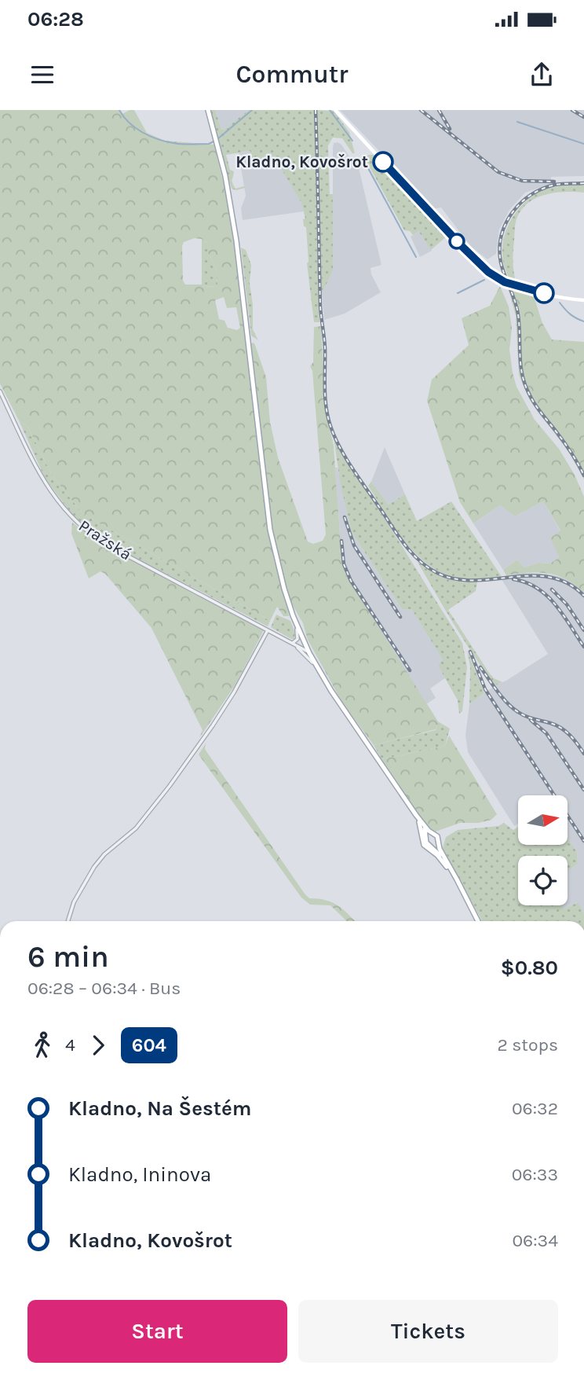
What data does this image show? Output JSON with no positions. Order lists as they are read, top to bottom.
{
  "streets": {
    "street": ["Pražská"]
  },
  "places": ["Kladno, Kovošrot"],
  "lines": ["bus line 604"],
  "north": "right",
  "page": {
    "status": "06:28",
    "header": "Commutr",
    "heading": ["6 min", "06:28 – 06:34 · Bus", "$0.80"],
    "legs": ["4", "604", "2 stops"],
    "list": [
      {
        "name": "Kladno, Na Šestém",
        "value": "06:32"
      },
      {
        "name": "Kladno, Ininova",
        "value": "06:33"
      },
      {
        "name": "Kladno, Kovošrot",
        "value": "06:34"
      }
    ],
    "buttons": ["Start", "Tickets"]
  }
}
